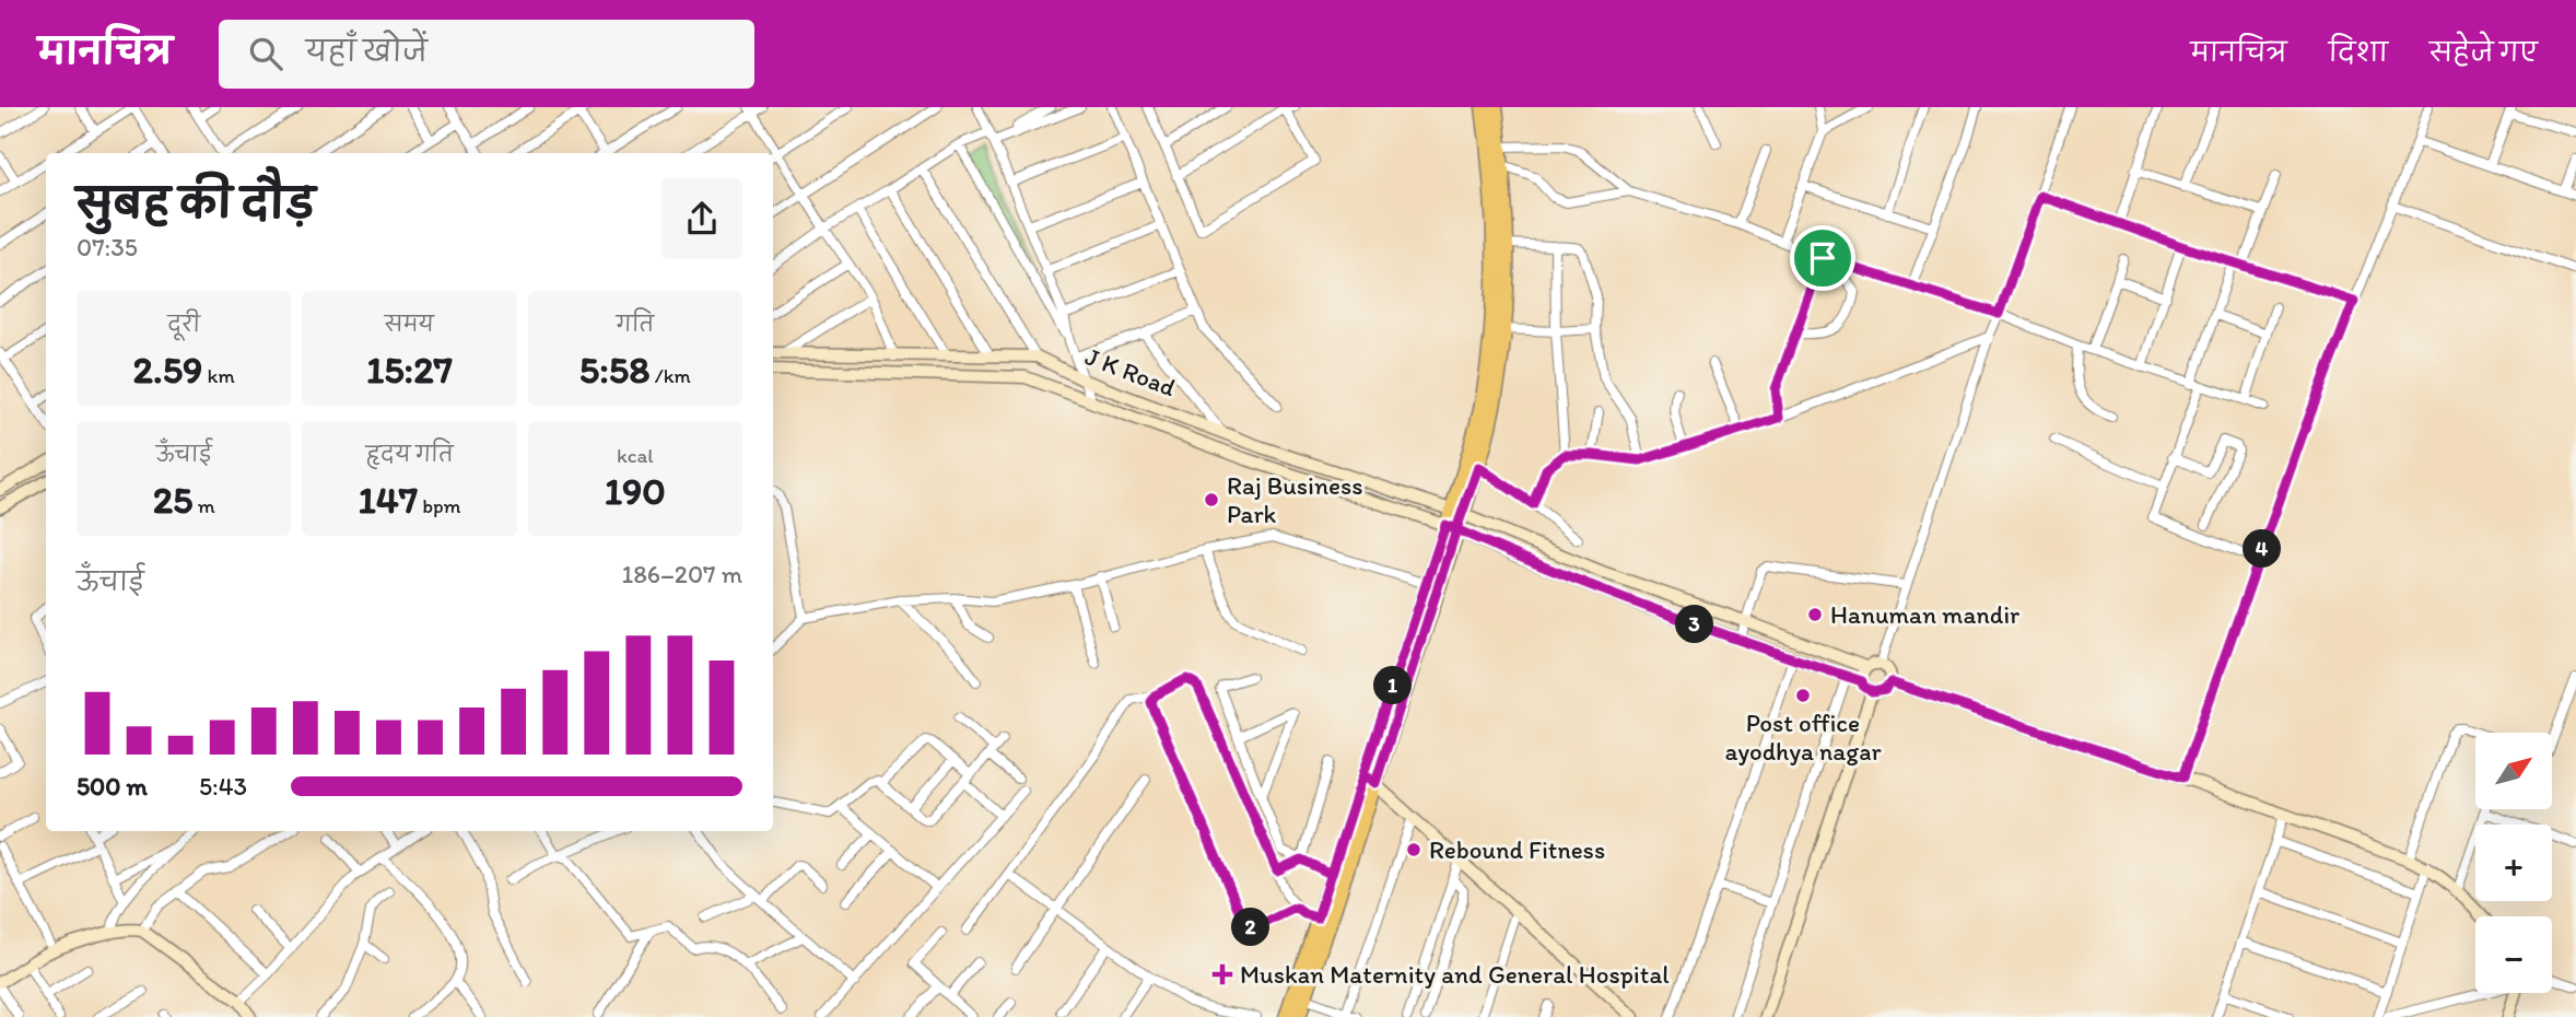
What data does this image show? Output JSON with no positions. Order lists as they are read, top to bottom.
{
  "streets": {
    "street": ["J K Road"]
  },
  "places": {
    "other": [
      "Raj Business Park",
      "Hanuman mandir",
      "Post office ayodhya nagar",
      "Rebound Fitness"
    ],
    "health": ["Muskan Maternity and General Hospital"]
  },
  "north": "top right",
  "page": {
    "header": "मानचित्र",
    "search": "यहाँ खोजें",
    "nav": ["मानचित्र", "दिशा", "सहेजे गए"],
    "heading": ["सुबह की दौड़", "07:35"],
    "stats": [
      ["दूरी", "2.59 km"],
      ["समय", "15:27"],
      ["गति", "5:58 /km"],
      ["ऊँचाई", "25 m"],
      ["हृदय गति", "147 bpm"],
      ["kcal", "190"]
    ],
    "pins": [
      "4",
      "3",
      "1",
      "2"
    ],
    "chart": ["ऊँचाई", "186–207 m"],
    "map_buttons": ["+", "−"],
    "list": [
      {
        "name": "500 m",
        "note": "5:43"
      }
    ]
  }
}
